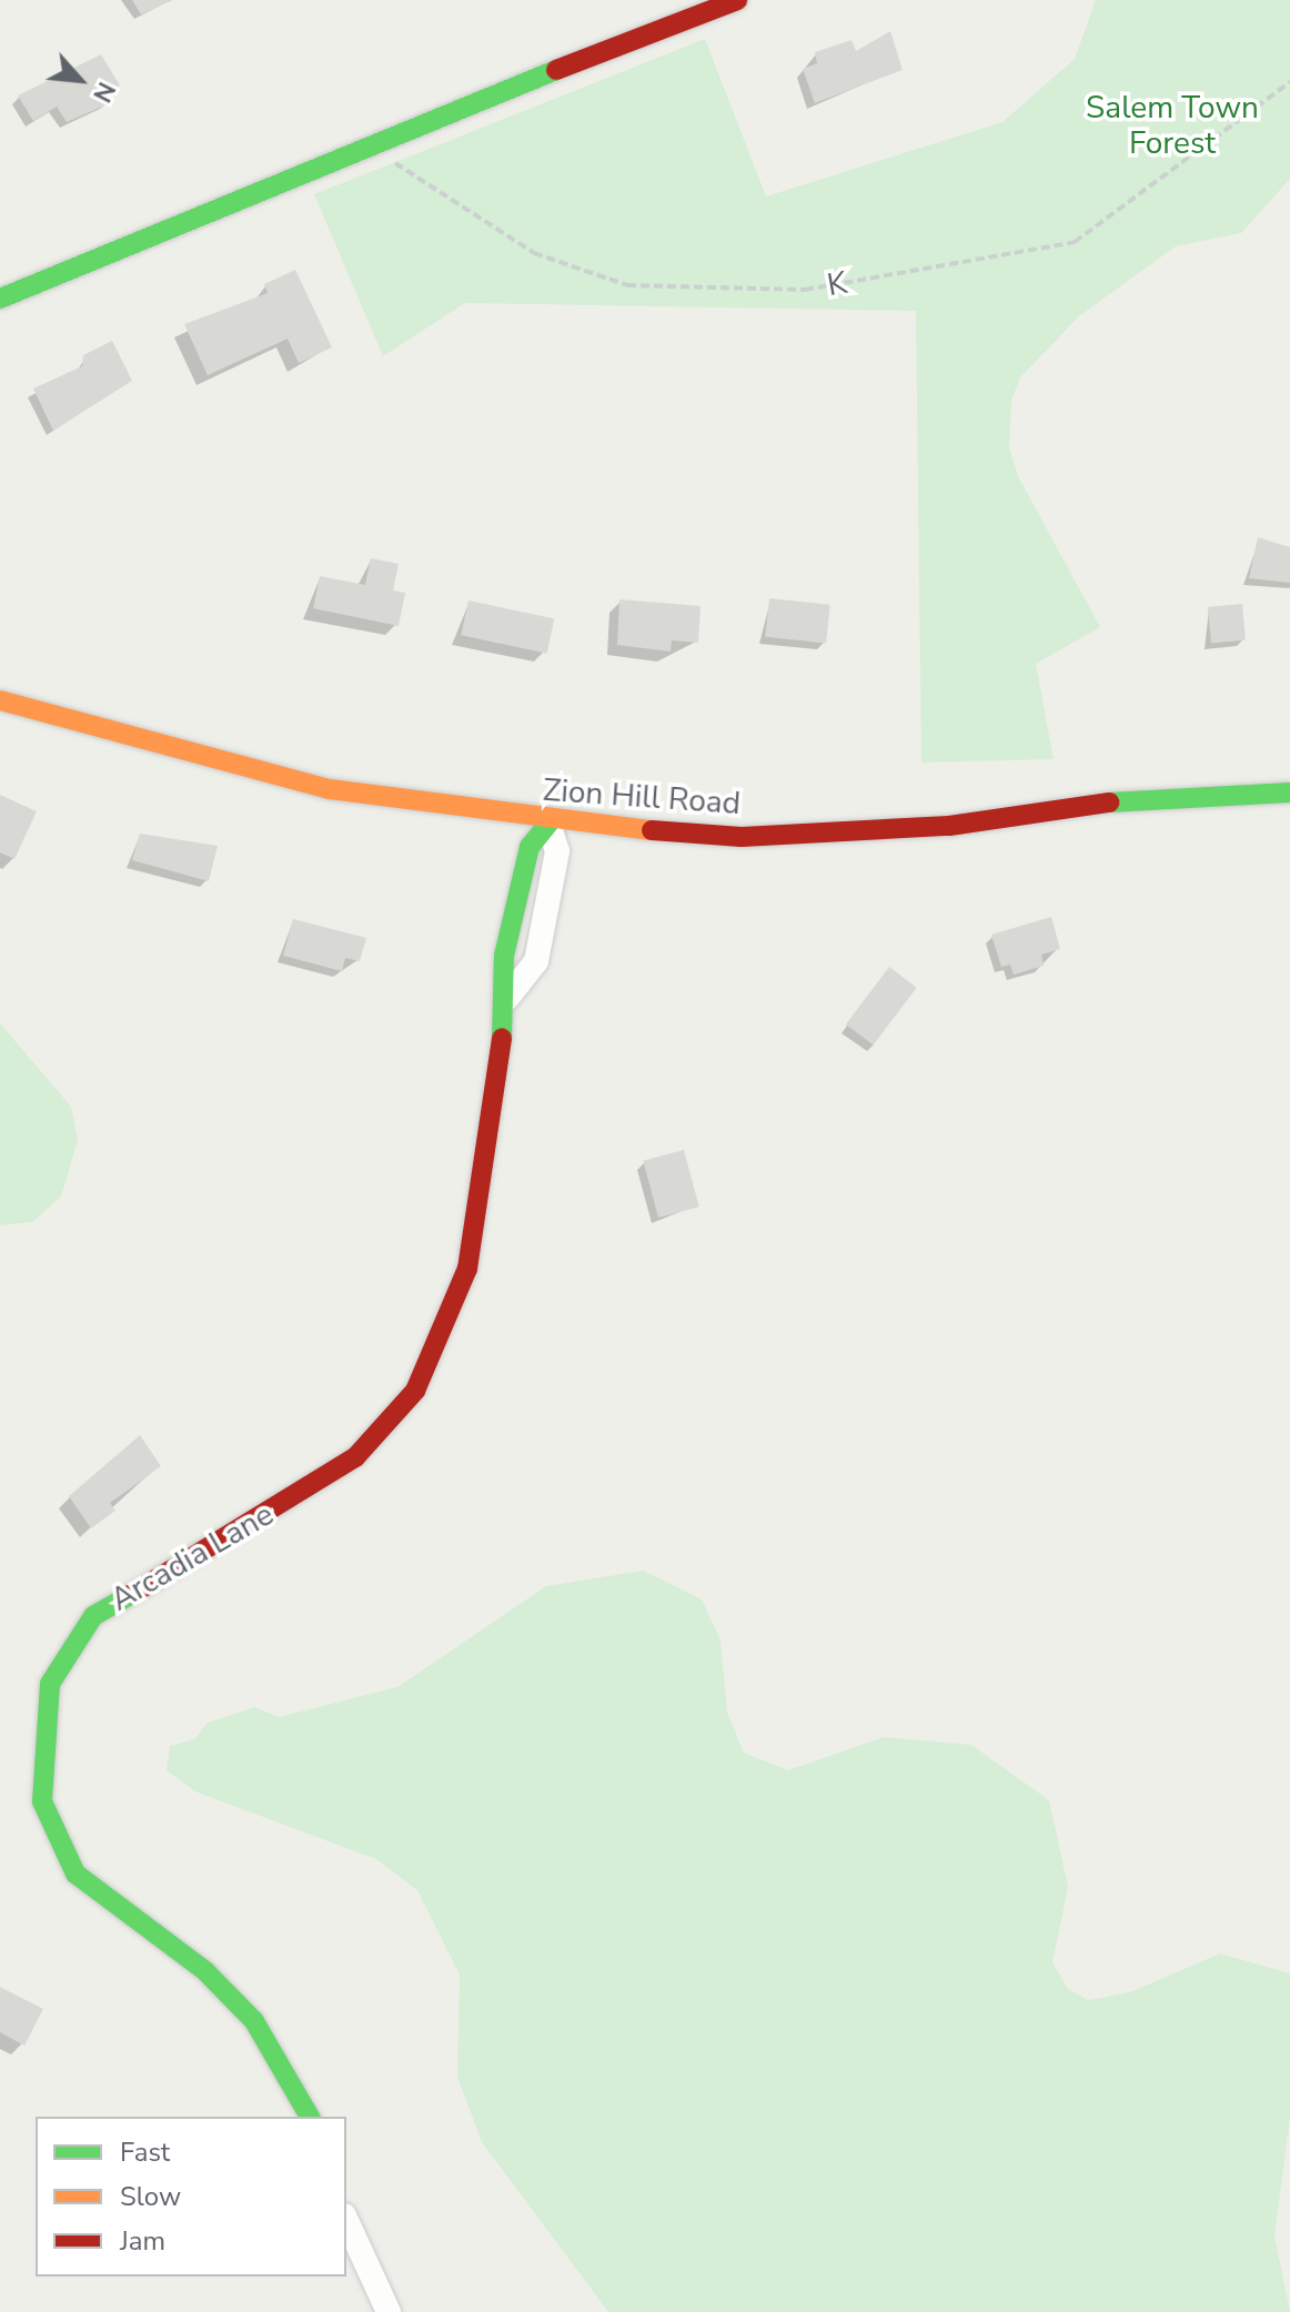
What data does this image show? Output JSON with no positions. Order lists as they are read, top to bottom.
{
  "streets": {
    "street": ["Zion Hill Road", "Arcadia Lane"],
    "path": ["K"]
  },
  "crossings": [
    ["Zion Hill Road", "Arcadia Lane"]
  ],
  "parks": ["Salem Town Forest"],
  "legend": ["Fast", "Slow", "Jam"],
  "north": "bottom right"
}
